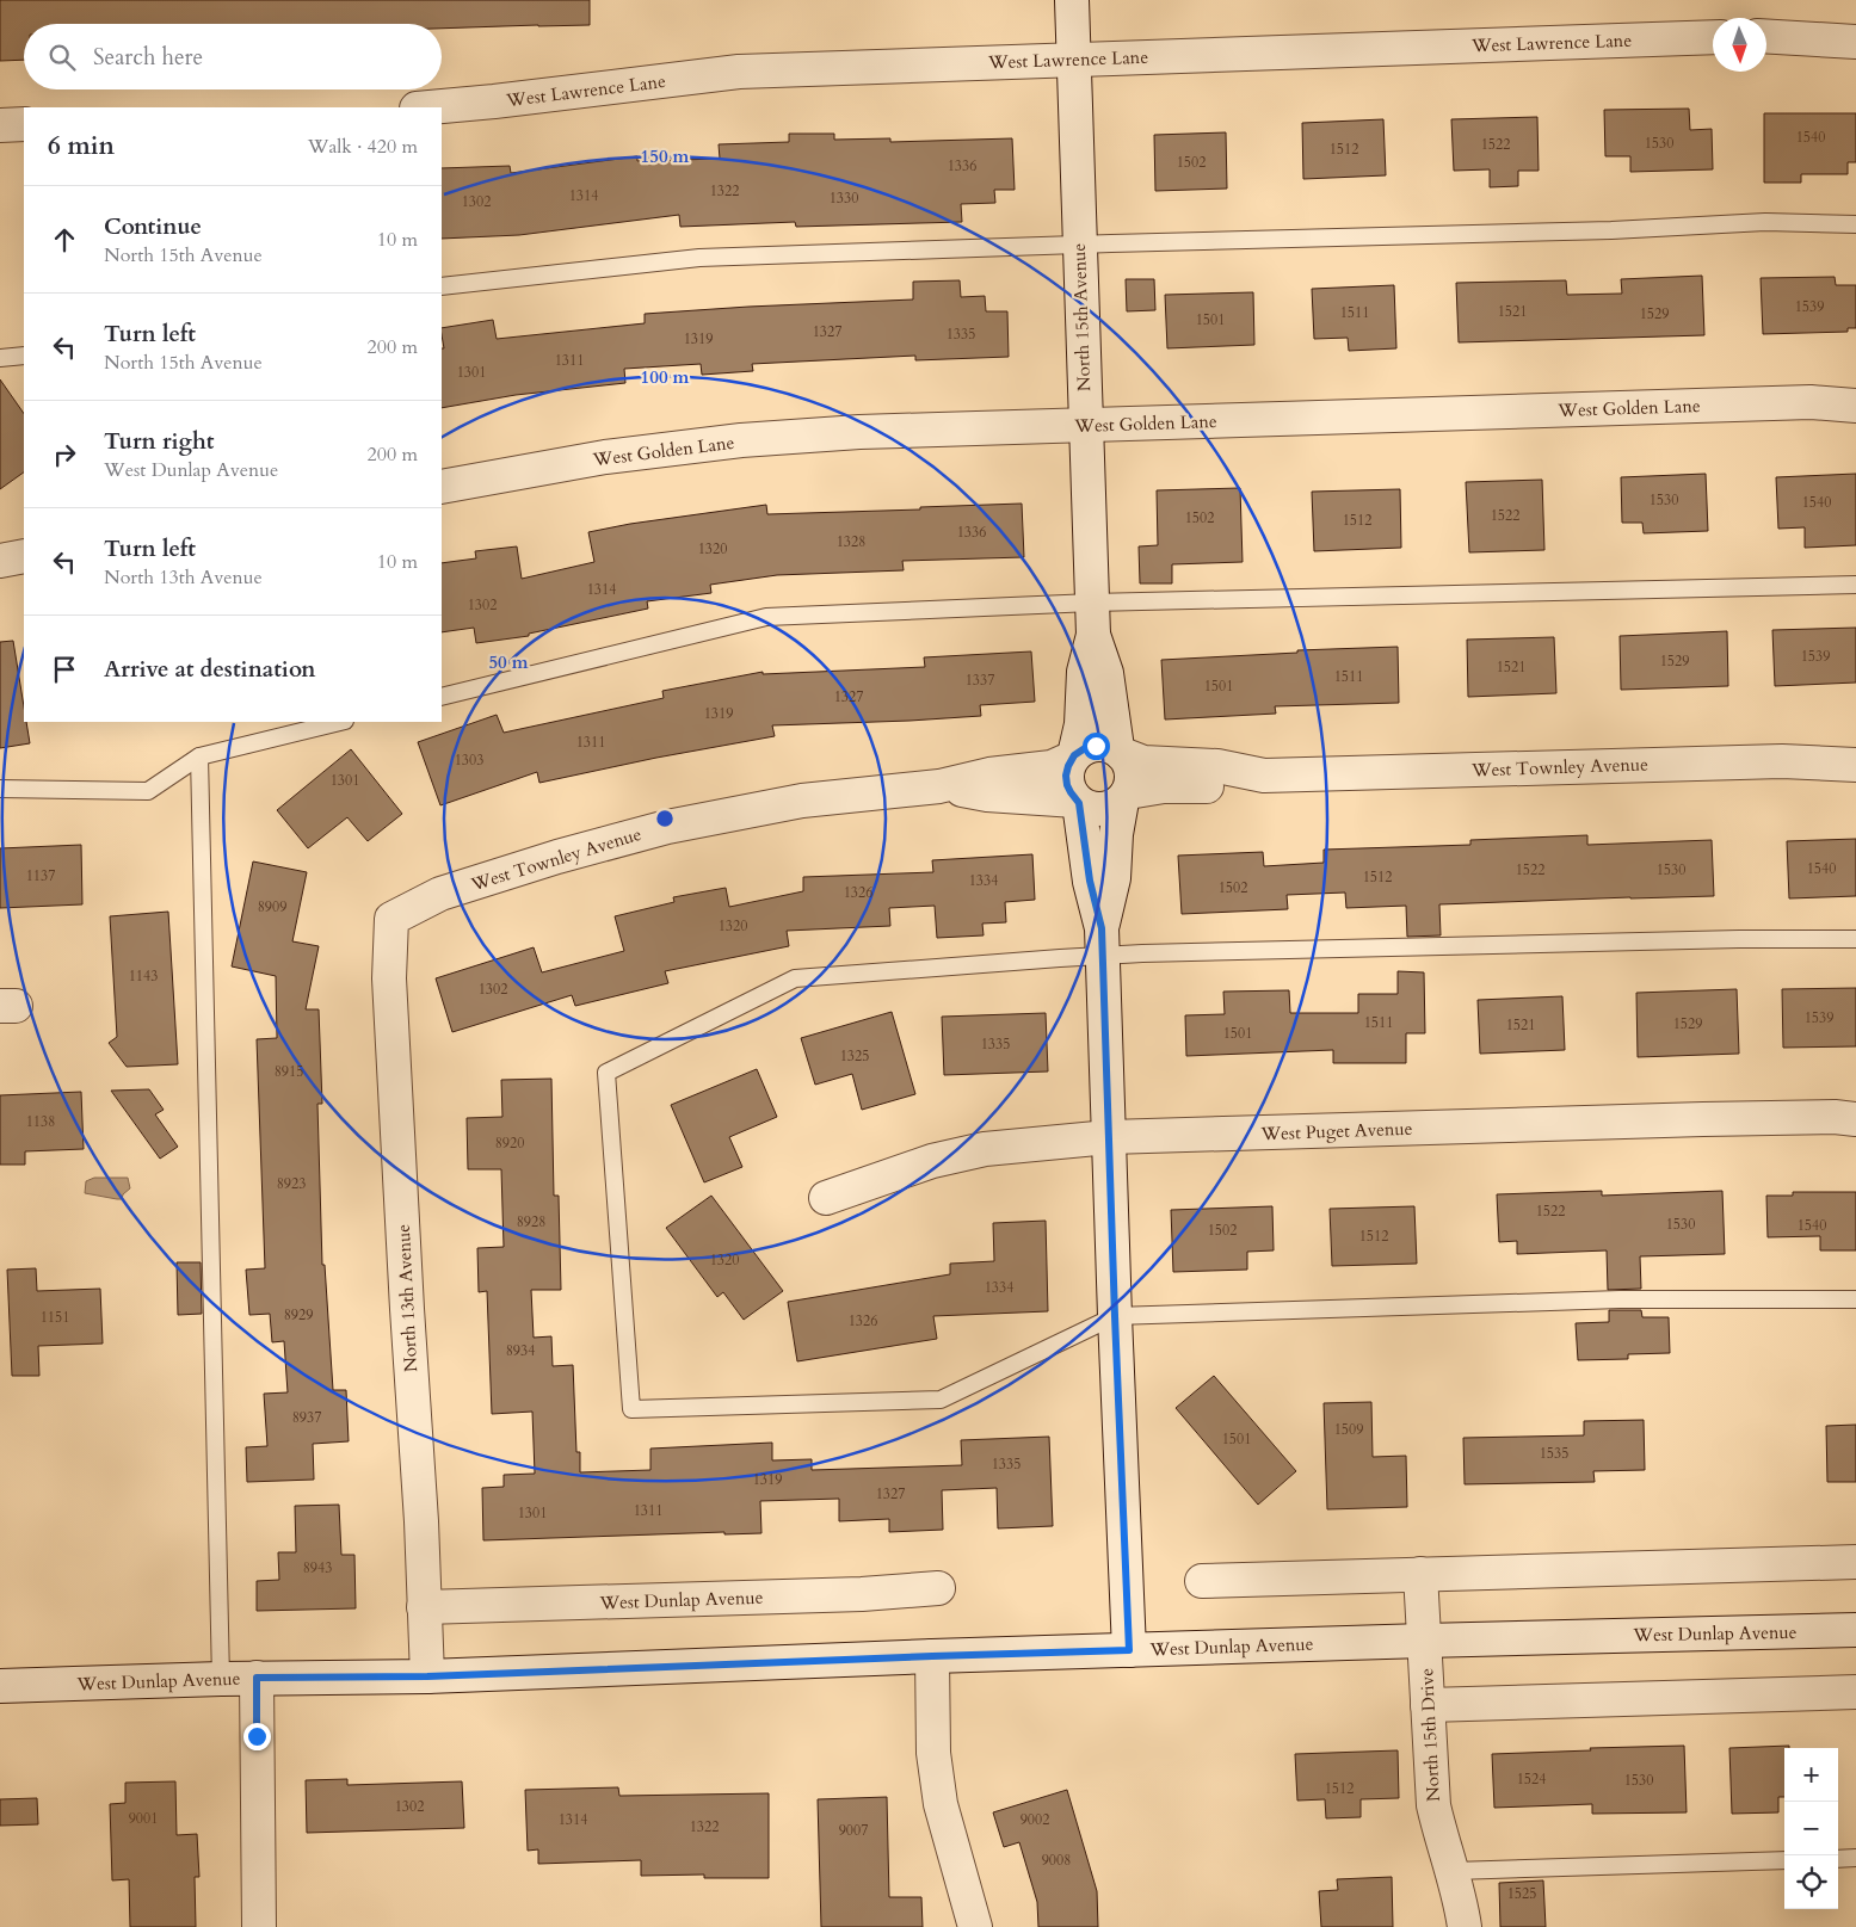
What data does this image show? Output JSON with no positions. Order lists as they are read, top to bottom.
{
  "streets": {
    "street": [
      "West Lawrence Lane",
      "North 15th Avenue",
      "West Golden Lane",
      "West Townley Avenue",
      "West Puget Avenue",
      "North 13th Avenue",
      "West Dunlap Avenue",
      "North 15th Drive"
    ]
  },
  "crossings": [
    ["West Lawrence Lane", "North 15th Avenue"],
    ["North 15th Avenue", "West Golden Lane"],
    ["North 15th Avenue", "West Townley Avenue"],
    ["North 15th Avenue", "West Puget Avenue"],
    ["North 15th Avenue", "West Dunlap Avenue"],
    ["West Townley Avenue", "North 13th Avenue"],
    ["North 13th Avenue", "West Dunlap Avenue"],
    ["West Dunlap Avenue", "North 15th Drive"]
  ],
  "house_numbers": [
    "1540",
    "1530",
    "1522",
    "1512",
    "1502",
    "1336",
    "1322",
    "1314",
    "1330",
    "1302",
    "1539",
    "1521",
    "1511",
    "1529",
    "1501",
    "1327",
    "1335",
    "1319",
    "1311",
    "1301",
    "1530",
    "1540",
    "1522",
    "1502",
    "1512",
    "1336",
    "1328",
    "1320",
    "1314",
    "1302",
    "1539",
    "1529",
    "1521",
    "1511",
    "1337",
    "1501",
    "1327",
    "1319",
    "1311",
    "1303",
    "1301",
    "1540",
    "1522",
    "1530",
    "1137",
    "1512",
    "1334",
    "1502",
    "1326",
    "8909",
    "1320",
    "1143",
    "1302",
    "1539",
    "1511",
    "1529",
    "1521",
    "1501",
    "1335",
    "1325",
    "8915",
    "1138",
    "8920",
    "8923",
    "1522",
    "8928",
    "1530",
    "1540",
    "1502",
    "1512",
    "1320",
    "1334",
    "8929",
    "1151",
    "1326",
    "8934",
    "8937",
    "1509",
    "1501",
    "1535",
    "1335",
    "1319",
    "1327",
    "1311",
    "1301",
    "8943",
    "1524",
    "1530",
    "1512",
    "1302",
    "9001",
    "1314",
    "9002",
    "1322",
    "9007",
    "9008",
    "1525"
  ],
  "north": "bottom",
  "page": {
    "search": "Search here",
    "heading": ["6 min", "Walk · 420 m"],
    "list": [
      ["Continue", "North 15th Avenue", "10 m"],
      ["Turn left", "North 15th Avenue", "200 m"],
      ["Turn right", "West Dunlap Avenue", "200 m"],
      ["Turn left", "North 13th Avenue", "10 m"],
      "Arrive at destination"
    ],
    "map_buttons": ["+", "−"]
  },
  "rings": ["150 m", "100 m", "50 m"]
}
